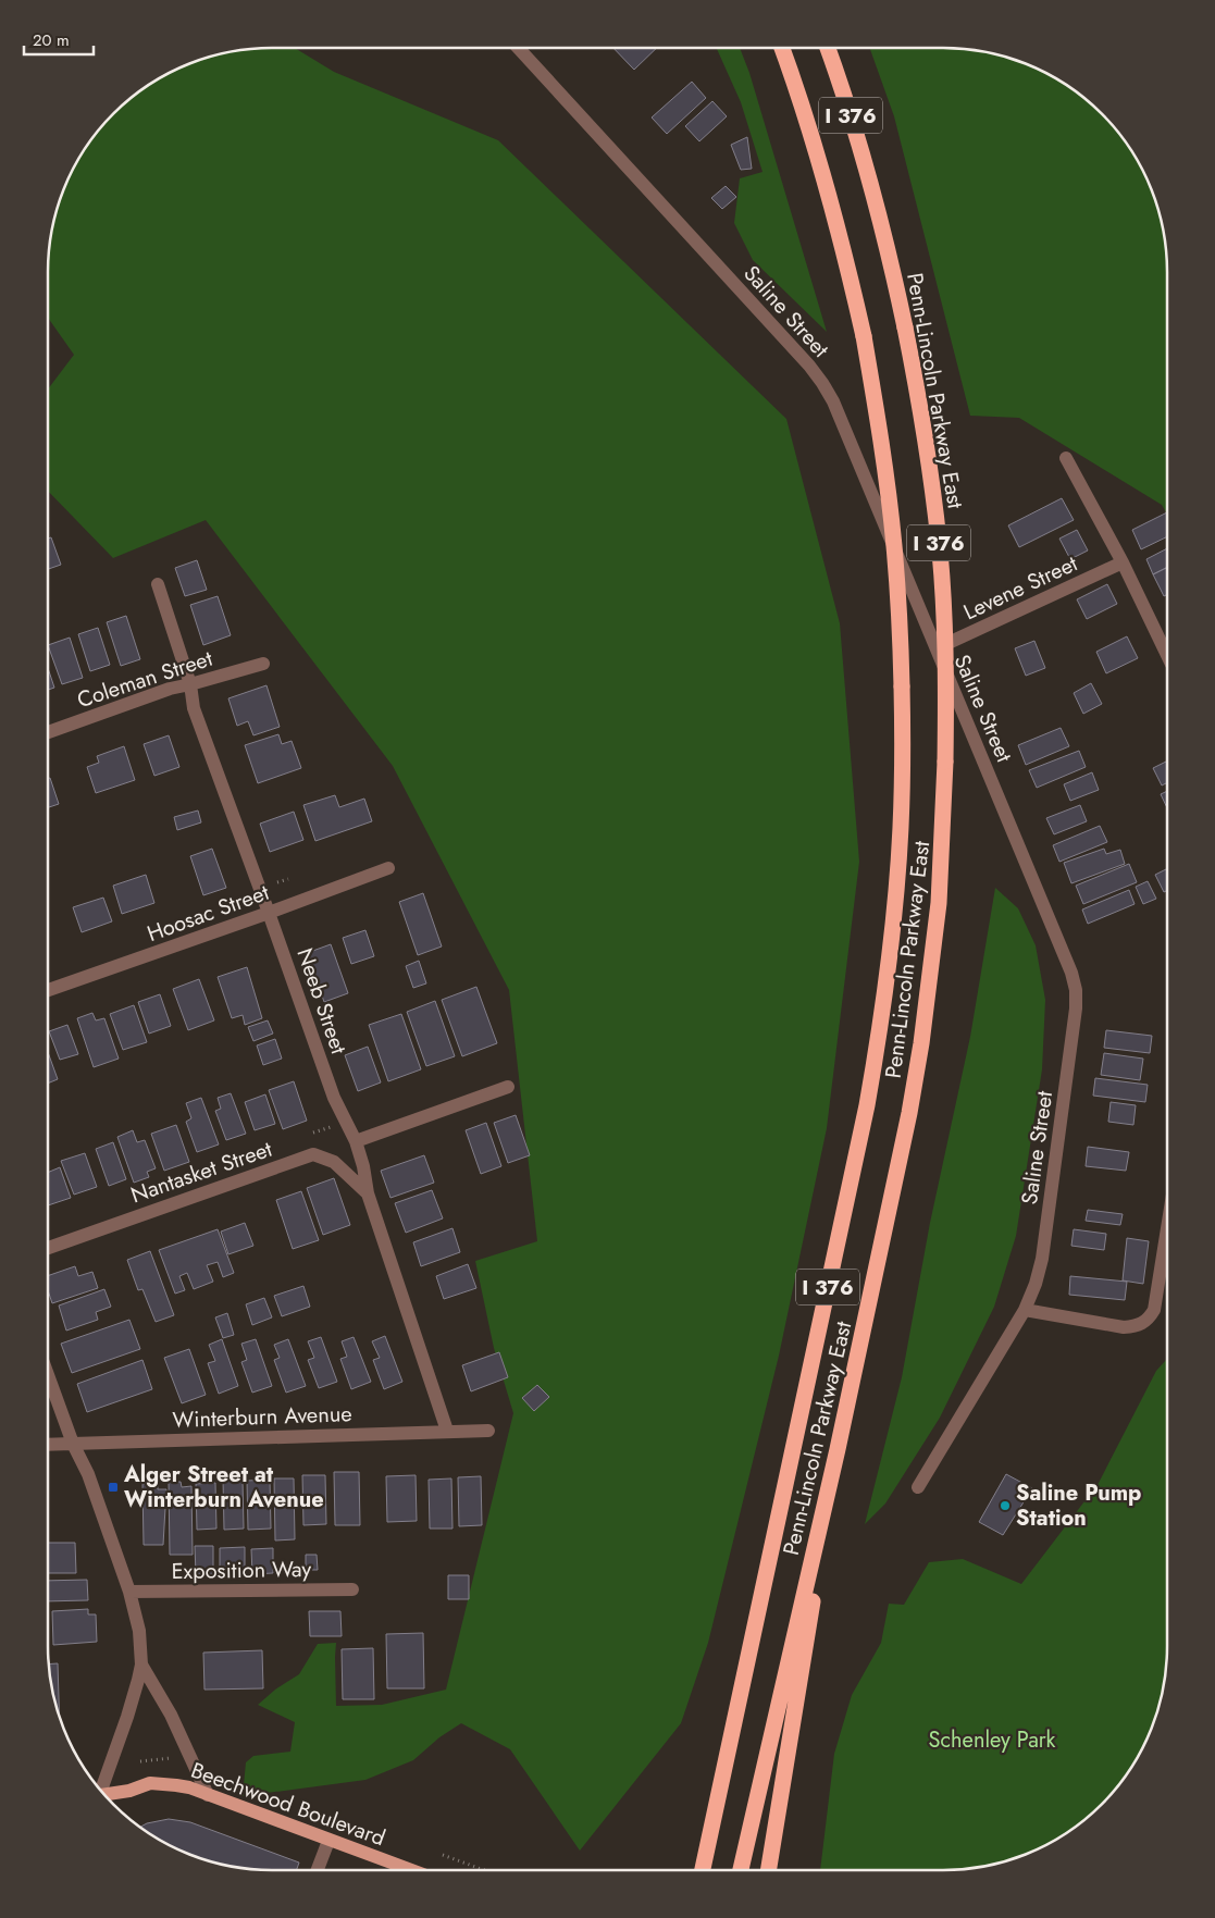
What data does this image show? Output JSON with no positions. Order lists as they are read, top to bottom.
{
  "streets": {
    "highway": ["I 376", "Penn-Lincoln Parkway East"],
    "main road": ["Beechwood Boulevard"],
    "street": [
      "Saline Street",
      "Levene Street",
      "Coleman Street",
      "Hoosac Street",
      "Neeb Street",
      "Nantasket Street",
      "Winterburn Avenue",
      "Exposition Way"
    ]
  },
  "crossings": [
    ["Saline Street", "Levene Street"],
    ["Coleman Street", "Neeb Street"],
    ["Hoosac Street", "Neeb Street"],
    ["Neeb Street", "Nantasket Street"],
    ["Neeb Street", "Winterburn Avenue"]
  ],
  "parks": ["Schenley Park"],
  "places": {
    "transit": ["Alger Street at Winterburn Avenue"],
    "other": ["Saline Pump Station"]
  },
  "scale_bar": "20 m"
}
